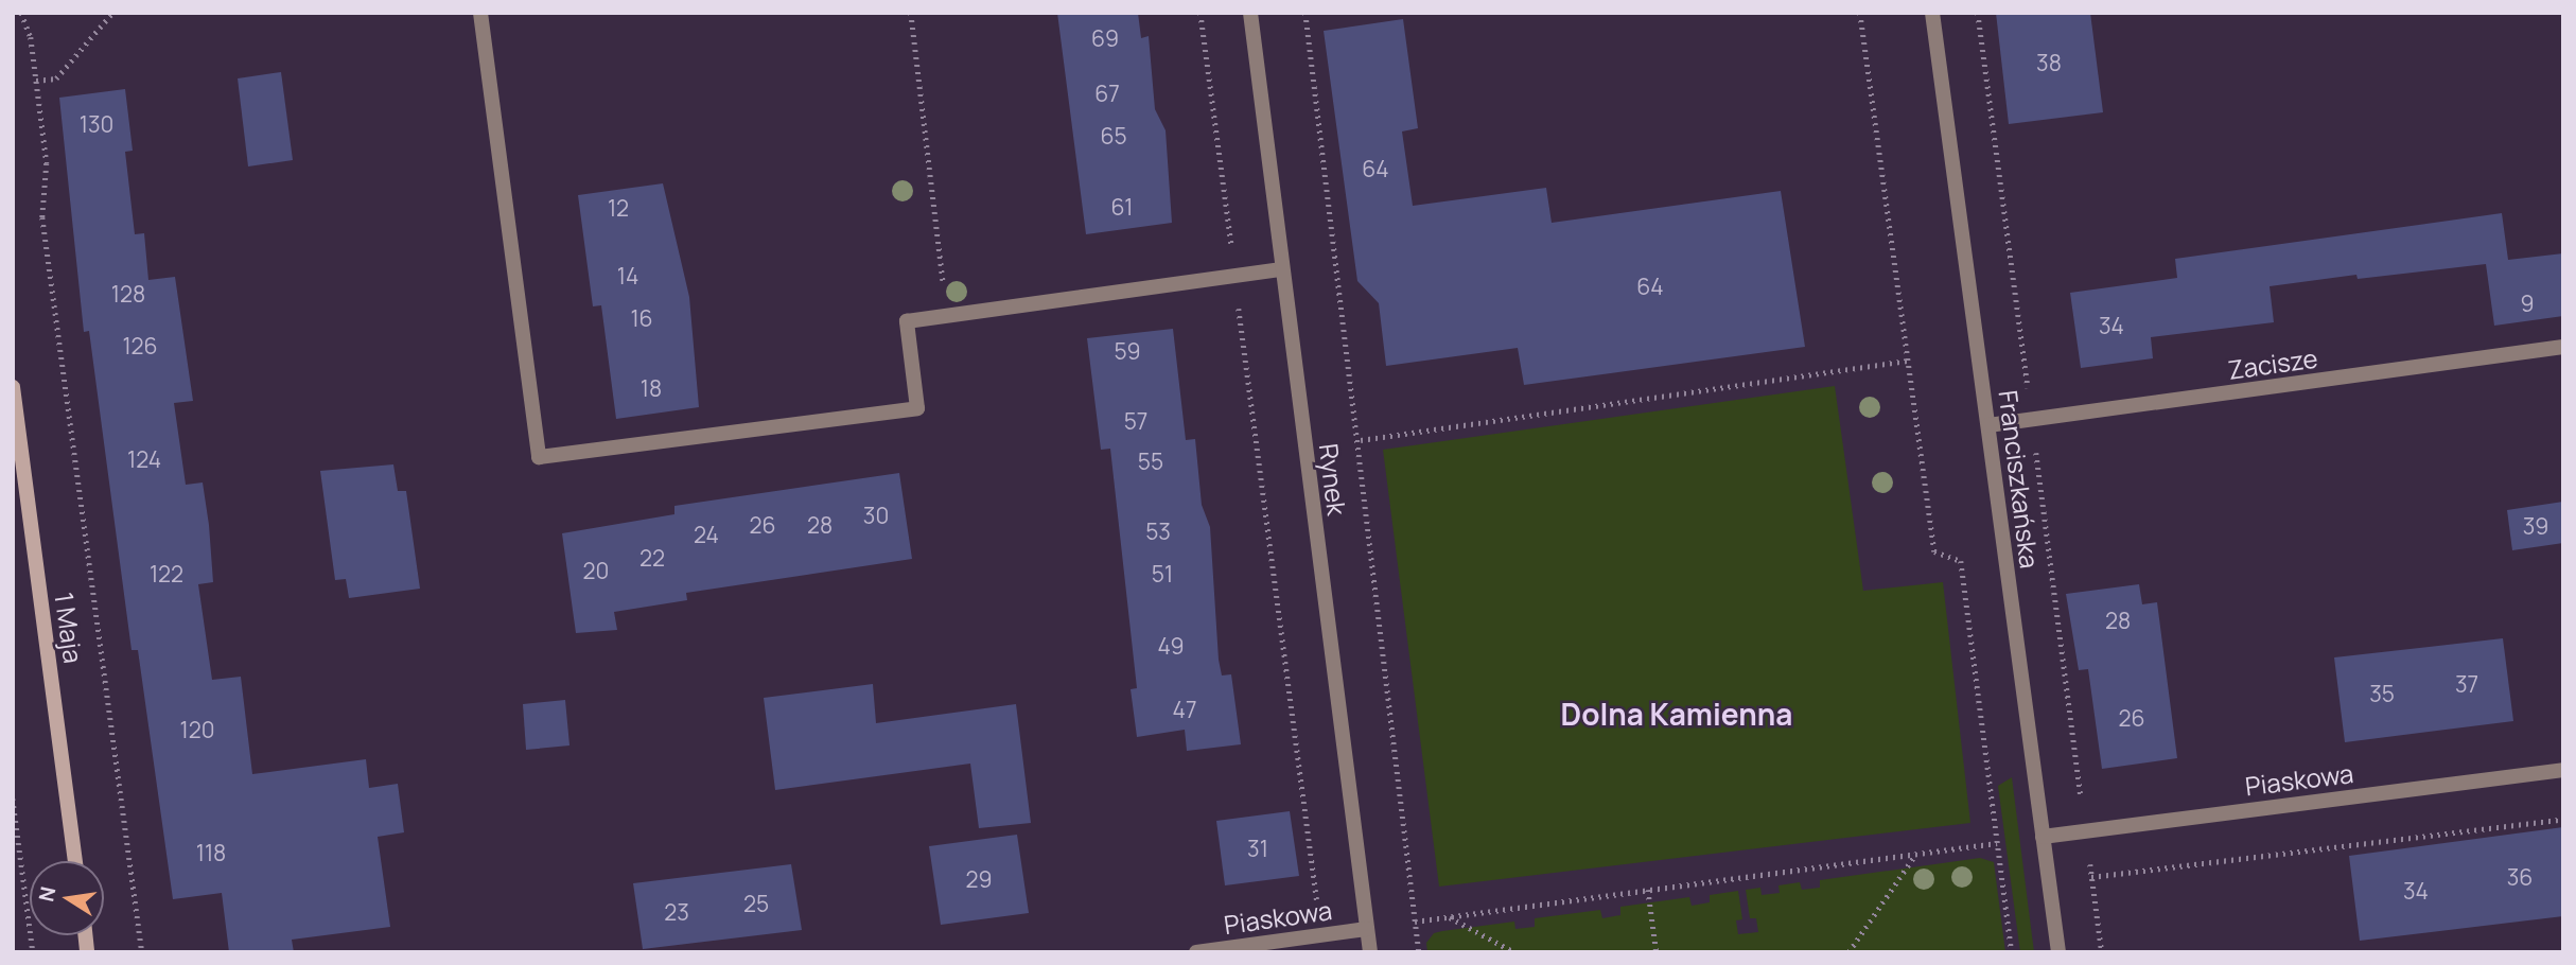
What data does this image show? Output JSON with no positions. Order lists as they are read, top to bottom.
{
  "streets": {
    "street": [
      "Zacisze",
      "Rynek",
      "Franciszkańska",
      "1 Maja",
      "Piaskowa"
    ]
  },
  "crossings": [
    ["Zacisze", "Franciszkańska"],
    ["Rynek", "Piaskowa"],
    ["Franciszkańska", "Piaskowa"]
  ],
  "districts": ["Dolna Kamienna"],
  "house_numbers": [
    "69",
    "38",
    "67",
    "130",
    "65",
    "64",
    "61",
    "12",
    "14",
    "64",
    "128",
    "9",
    "16",
    "34",
    "126",
    "59",
    "18",
    "57",
    "124",
    "55",
    "30",
    "26",
    "28",
    "39",
    "53",
    "24",
    "22",
    "20",
    "122",
    "51",
    "28",
    "49",
    "37",
    "35",
    "47",
    "26",
    "120",
    "31",
    "118",
    "36",
    "29",
    "34",
    "25",
    "23"
  ],
  "north": "left"
}
